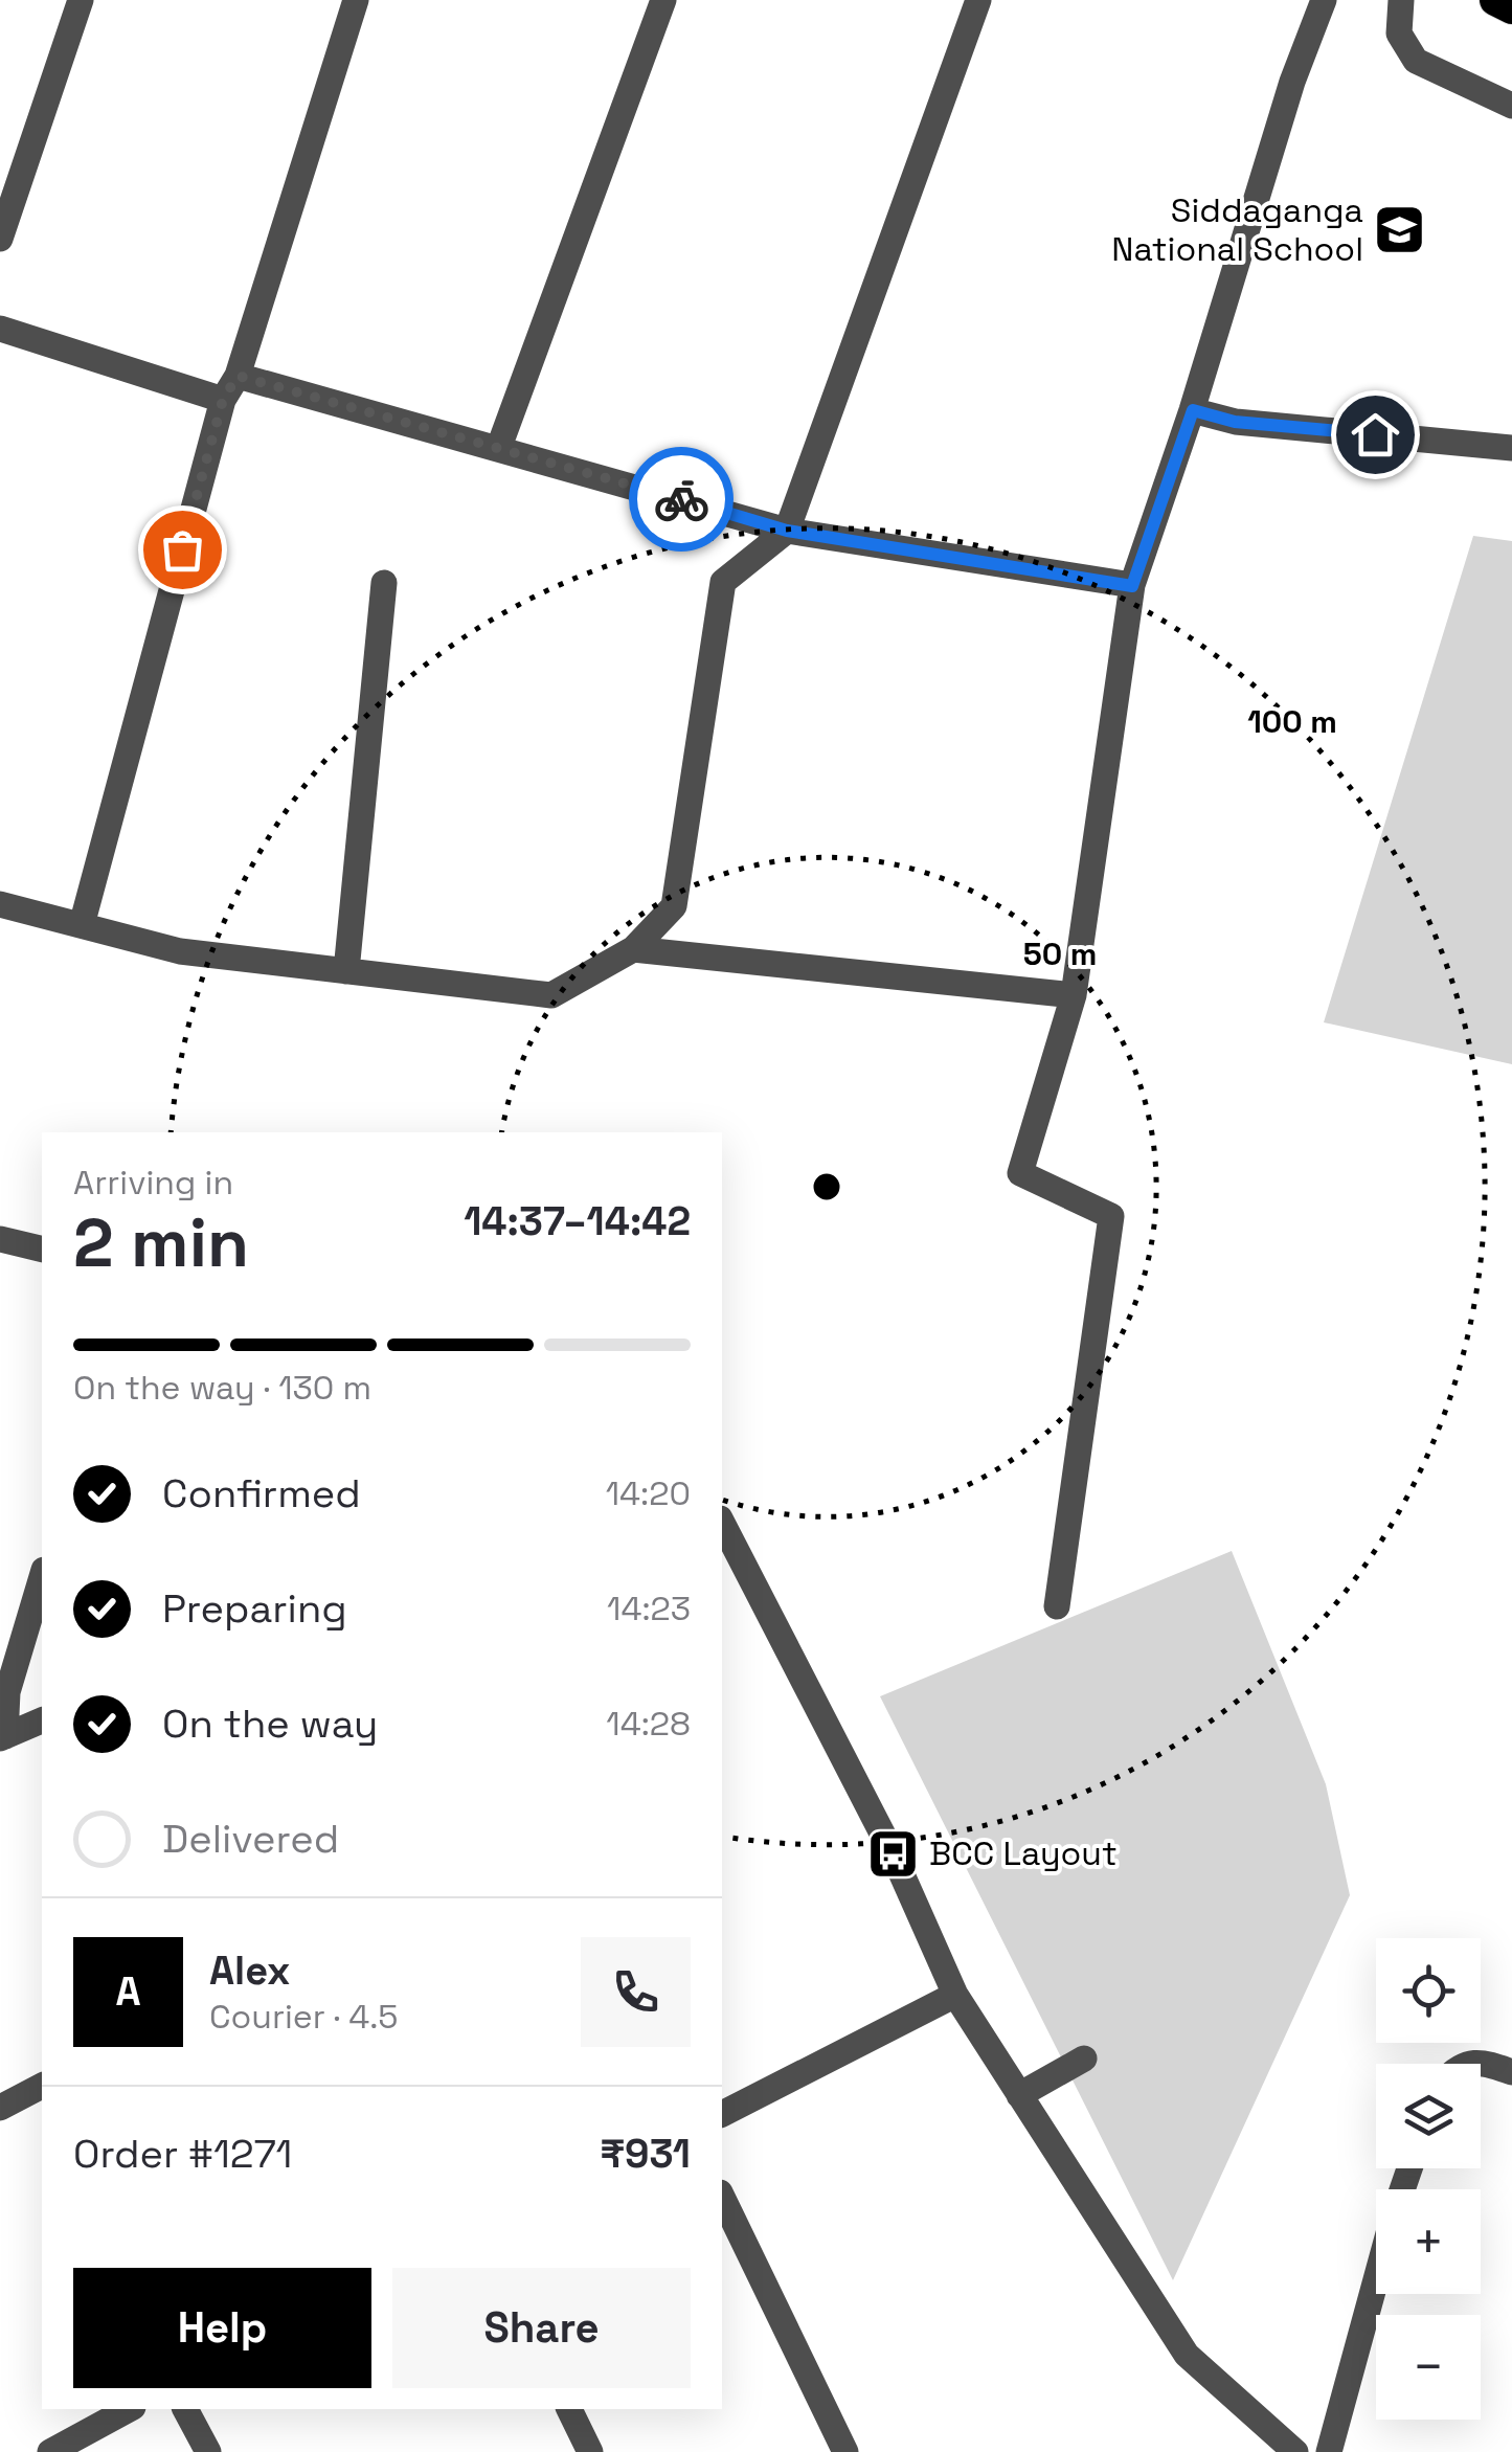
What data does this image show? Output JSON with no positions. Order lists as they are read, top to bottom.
{
  "places": {
    "school or university": ["Siddaganga National School"],
    "bus stop": ["BCC Layout"]
  },
  "page": {
    "heading": ["2 min", "Arriving in", "14:37–14:42"],
    "panel": [
      "Alex",
      "Courier · 4.5",
      "Order #1271",
      "₹931"
    ],
    "bar": "On the way · 130 m",
    "list": [
      ["Confirmed", "14:20"],
      ["Preparing", "14:23"],
      ["On the way", "14:28"],
      "Delivered"
    ],
    "round": "A",
    "map_buttons": ["+", "−"],
    "buttons": ["Help", "Share"]
  },
  "rings": ["100 m", "50 m"]
}
